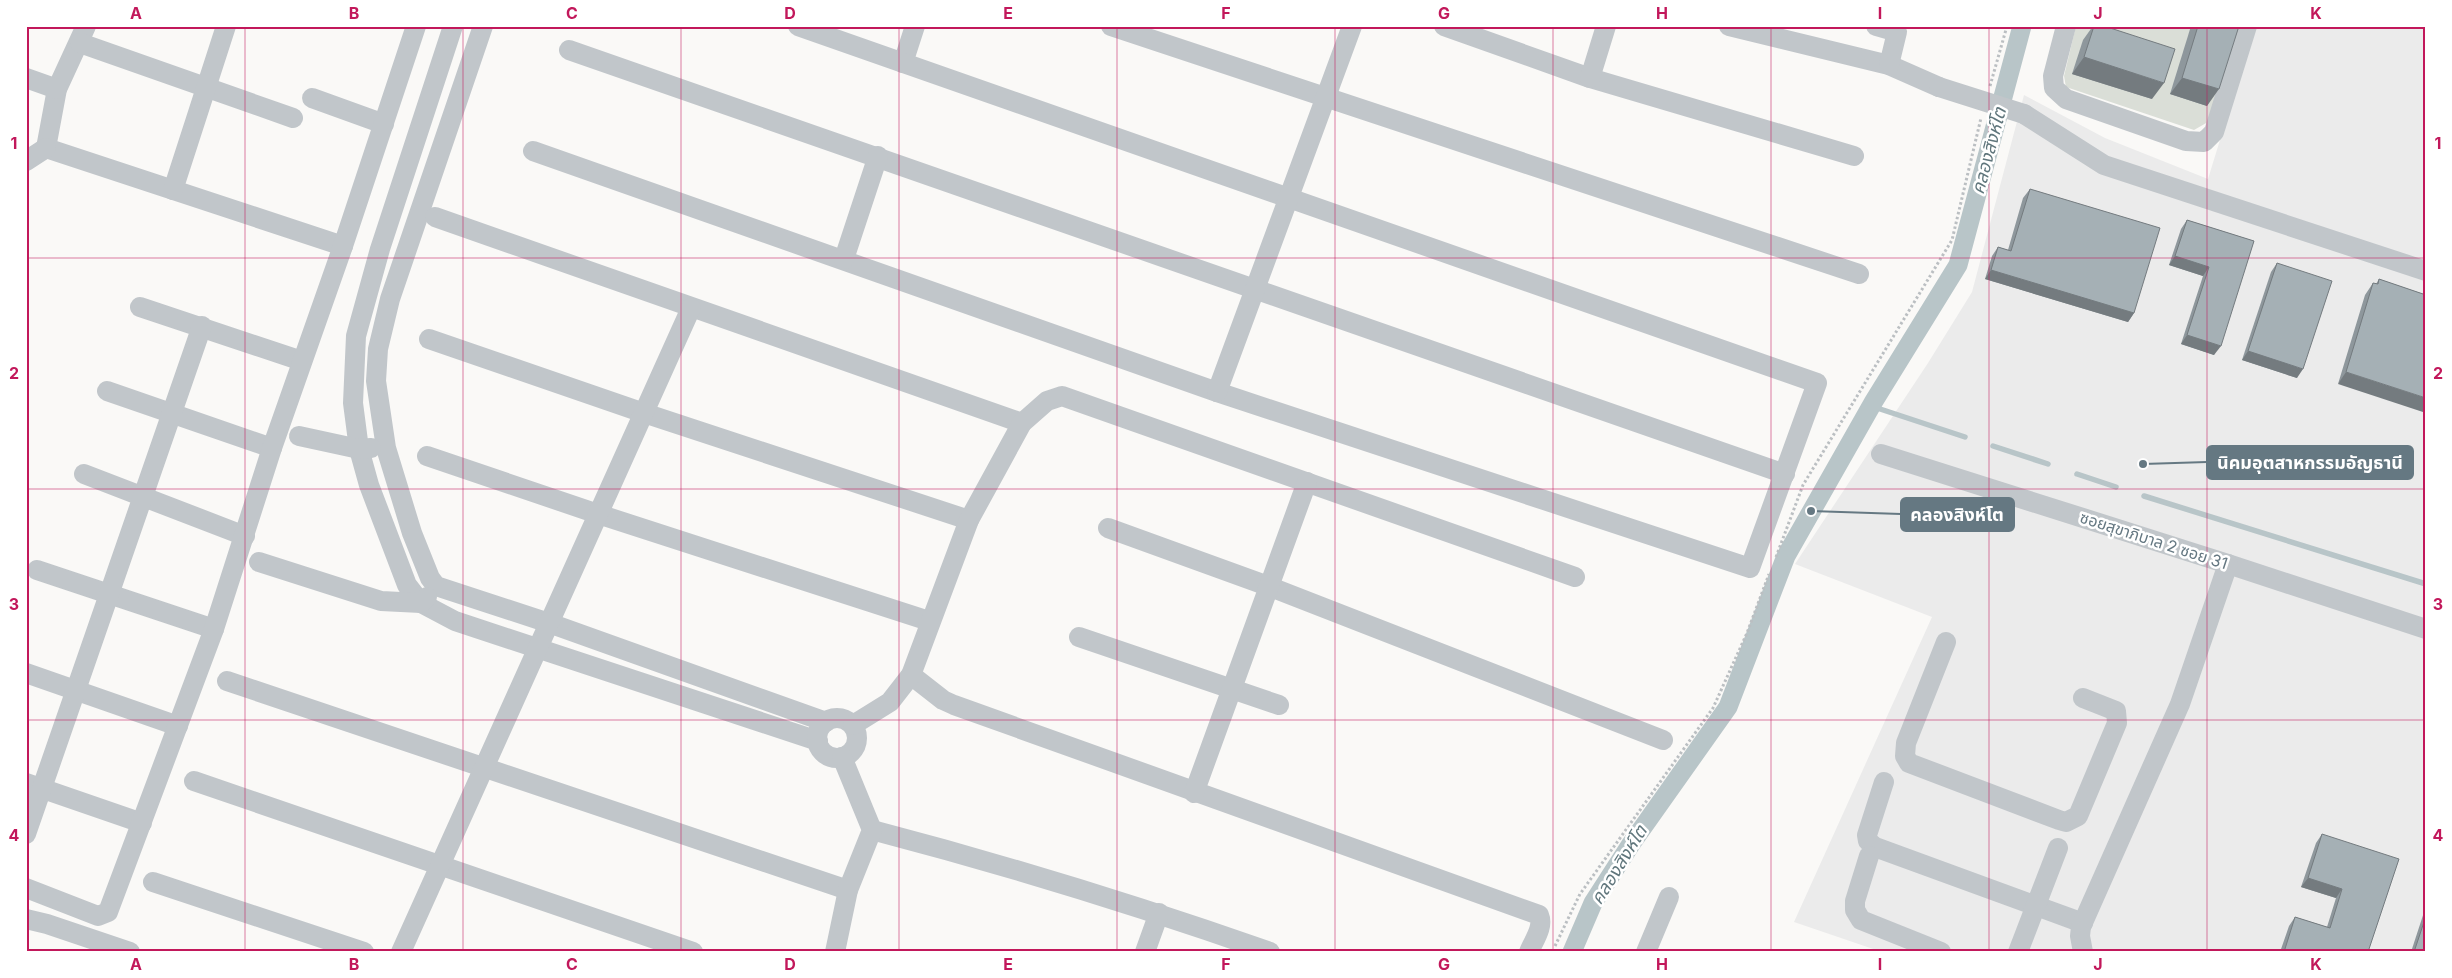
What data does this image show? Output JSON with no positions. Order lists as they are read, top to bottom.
{
  "streets": {
    "street": ["ซอยสุขาภิบาล 2 ซอย 31"]
  },
  "water": ["คลองสิงห์โต"],
  "places": ["นิคมอุตสาหกรรมอัญธานี", "คลองสิงห์โต"],
  "grid": {
    "columns": [
      "A",
      "B",
      "C",
      "D",
      "E",
      "F",
      "G",
      "H",
      "I",
      "J",
      "K"
    ],
    "rows": [
      "1",
      "2",
      "3",
      "4"
    ]
  }
}
